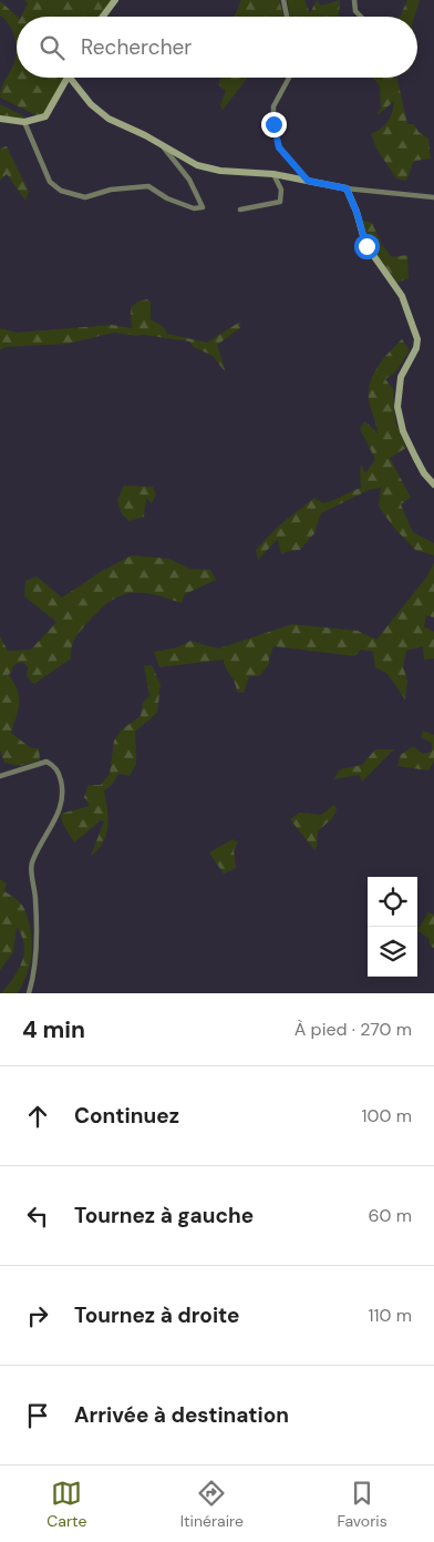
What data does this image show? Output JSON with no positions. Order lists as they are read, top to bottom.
{
  "page": {
    "search": "Rechercher",
    "heading": ["4 min", "À pied · 270 m"],
    "list": [
      ["Continuez", "100 m"],
      ["Tournez à gauche", "60 m"],
      ["Tournez à droite", "110 m"],
      "Arrivée à destination"
    ],
    "nav": ["Carte", "Itinéraire", "Favoris"]
  }
}
